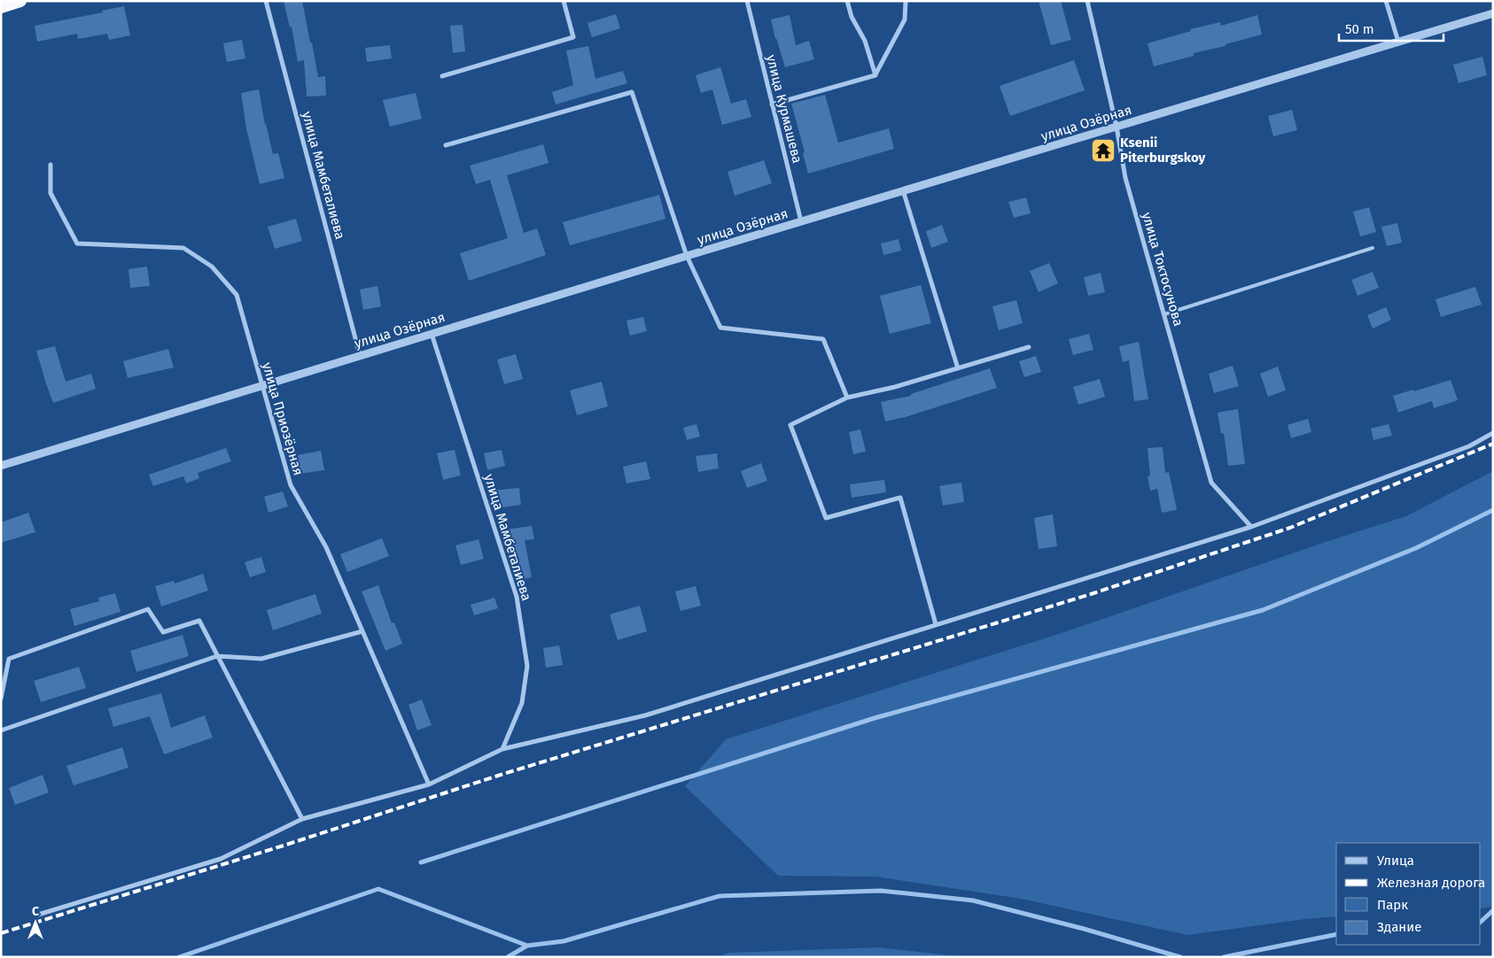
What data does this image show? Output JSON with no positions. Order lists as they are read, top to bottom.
{
  "streets": {
    "street": [
      "улица Курмашева",
      "улица Озёрная",
      "улица Мамбеталиева",
      "улица Токтосунова",
      "улица Приозёрная"
    ]
  },
  "crossings": [
    ["улица Курмашева", "улица Озёрная"],
    ["улица Озёрная", "улица Мамбеталиева"],
    ["улица Озёрная", "улица Токтосунова"],
    ["улица Озёрная", "улица Приозёрная"]
  ],
  "places": {
    "temple": ["Ksenii Piterburgskoy"]
  },
  "legend": [
    "Улица",
    "Железная дорога",
    "Парк",
    "Здание"
  ],
  "scale_bar": "50 m",
  "north": "top"
}
